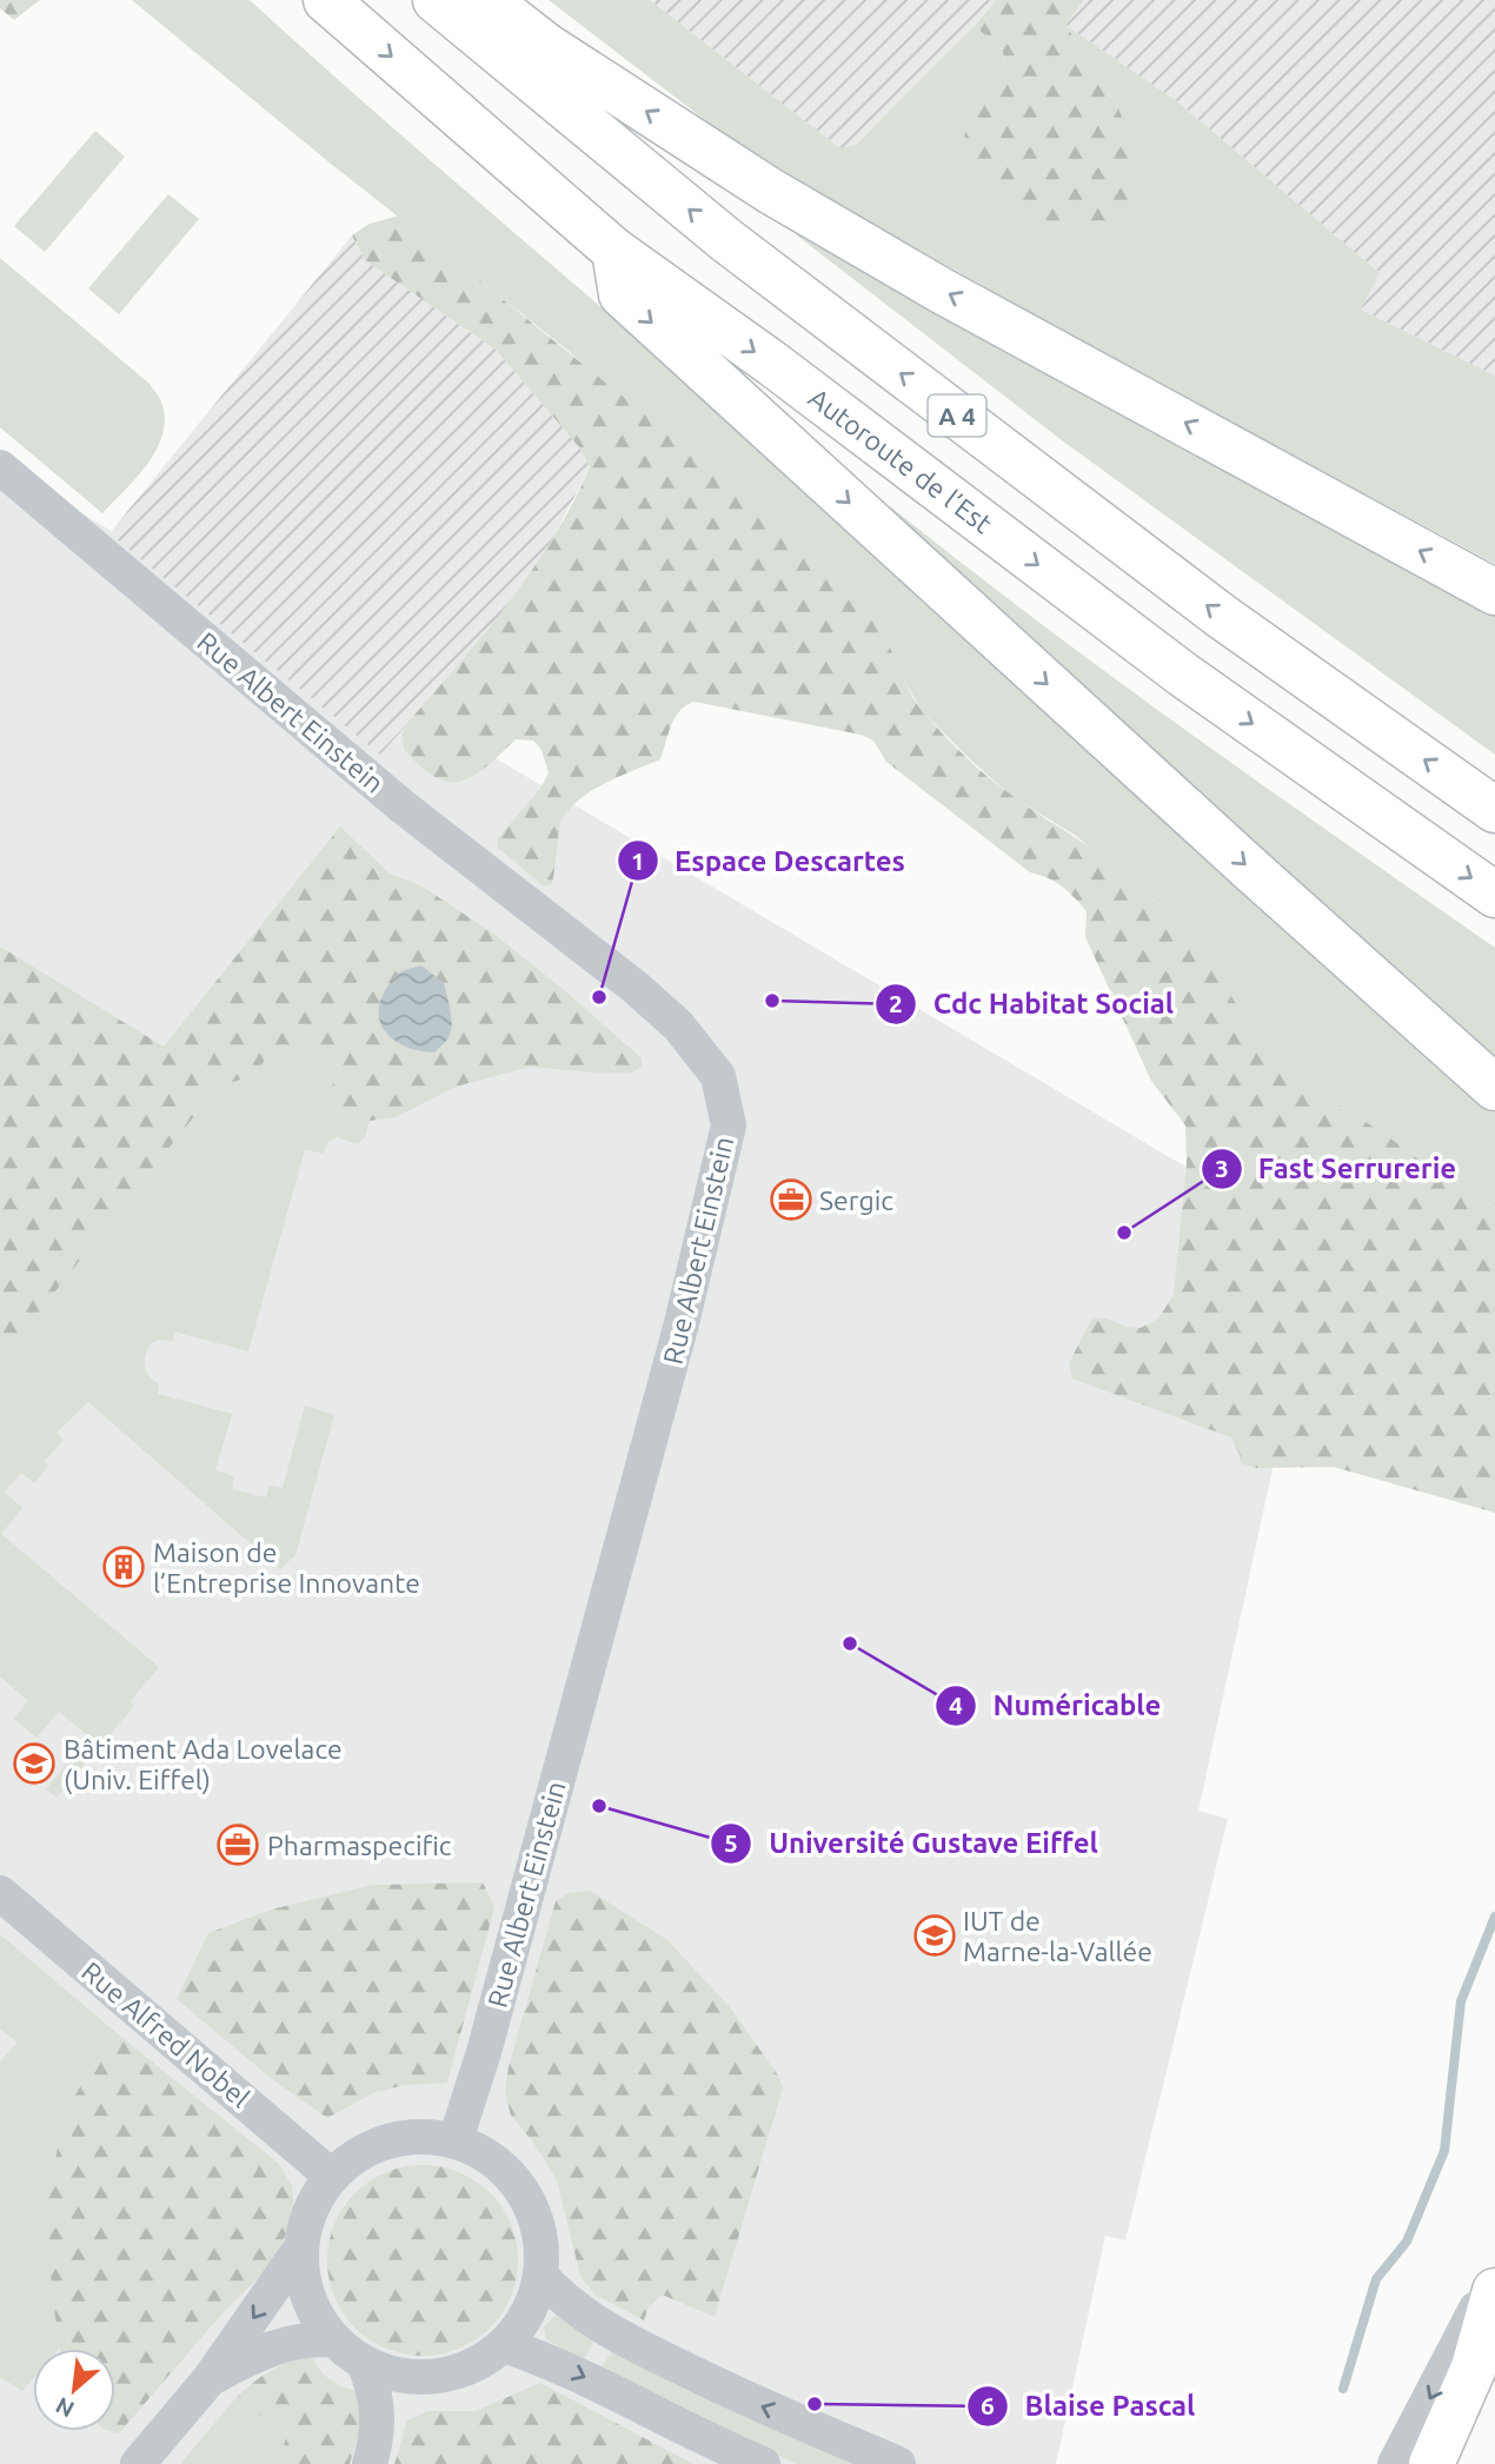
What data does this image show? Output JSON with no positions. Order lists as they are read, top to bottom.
{
  "streets": {
    "main road": ["A 4", "Autoroute de l’Est"],
    "street": ["Rue Albert Einstein", "Rue Alfred Nobel"]
  },
  "crossings": [
    ["Rue Albert Einstein", "Rue Alfred Nobel"]
  ],
  "places": {
    "other": [
      "Espace Descartes",
      "Cdc Habitat Social",
      "Fast Serrurerie",
      "Numéricable",
      "Université Gustave Eiffel",
      "Blaise Pascal"
    ],
    "office": ["Sergic", "Pharmaspecific"],
    "building": ["Maison de l’Entreprise Innovante"],
    "school or university": ["Bâtiment Ada Lovelace (Univ. Eiffel)", "IUT de Marne-la-Vallée"]
  },
  "north": "bottom left"
}
